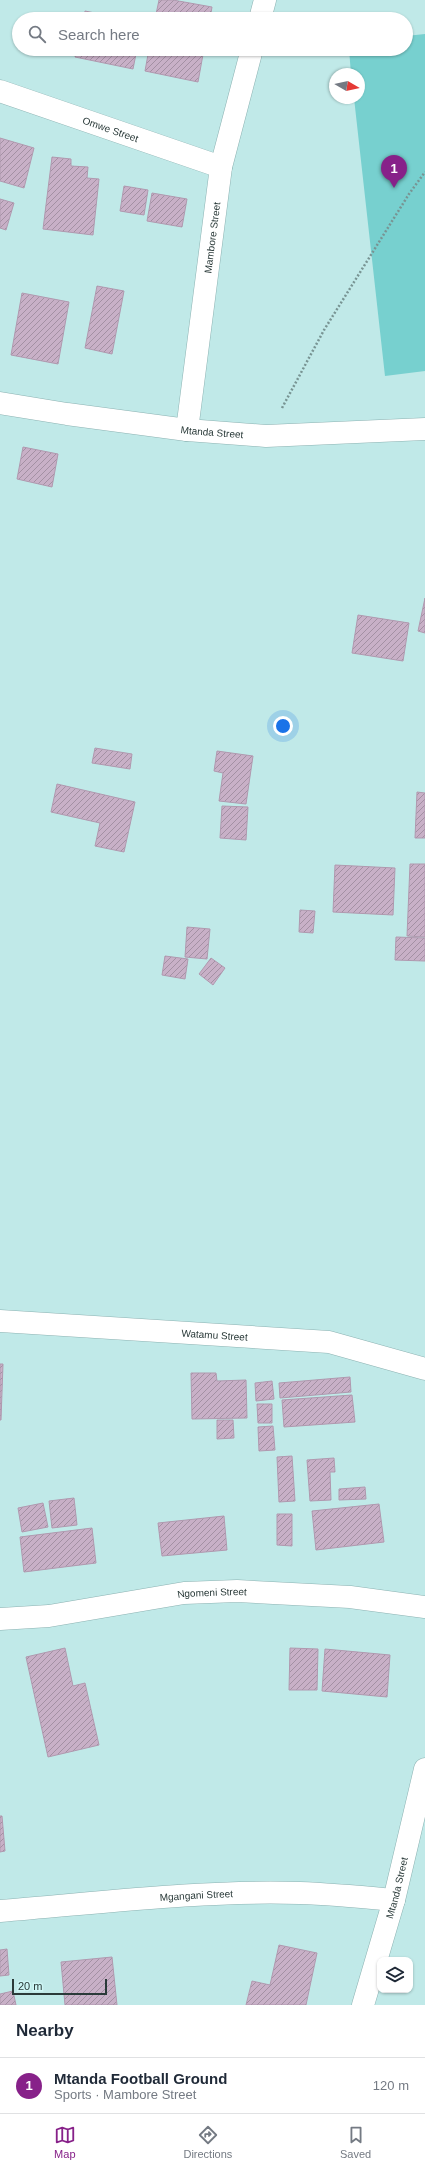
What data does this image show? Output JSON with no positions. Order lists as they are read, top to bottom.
{
  "streets": {
    "street": [
      "Omwe Street",
      "Mambore Street",
      "Mtanda Street",
      "Watamu Street",
      "Ngomeni Street",
      "Mgangani Street"
    ]
  },
  "crossings": [
    ["Omwe Street", "Mambore Street"],
    ["Mambore Street", "Mtanda Street"],
    ["Mtanda Street", "Mgangani Street"]
  ],
  "scale_bar": "20 m",
  "north": "right",
  "page": {
    "search": "Search here",
    "pins": "1",
    "scale": "20 m",
    "heading": "Nearby",
    "list": [
      {
        "mark": "1",
        "name": "Mtanda Football Ground",
        "note": "Sports · Mambore Street",
        "value": "120 m"
      }
    ],
    "nav": ["Map", "Directions", "Saved"]
  }
}
